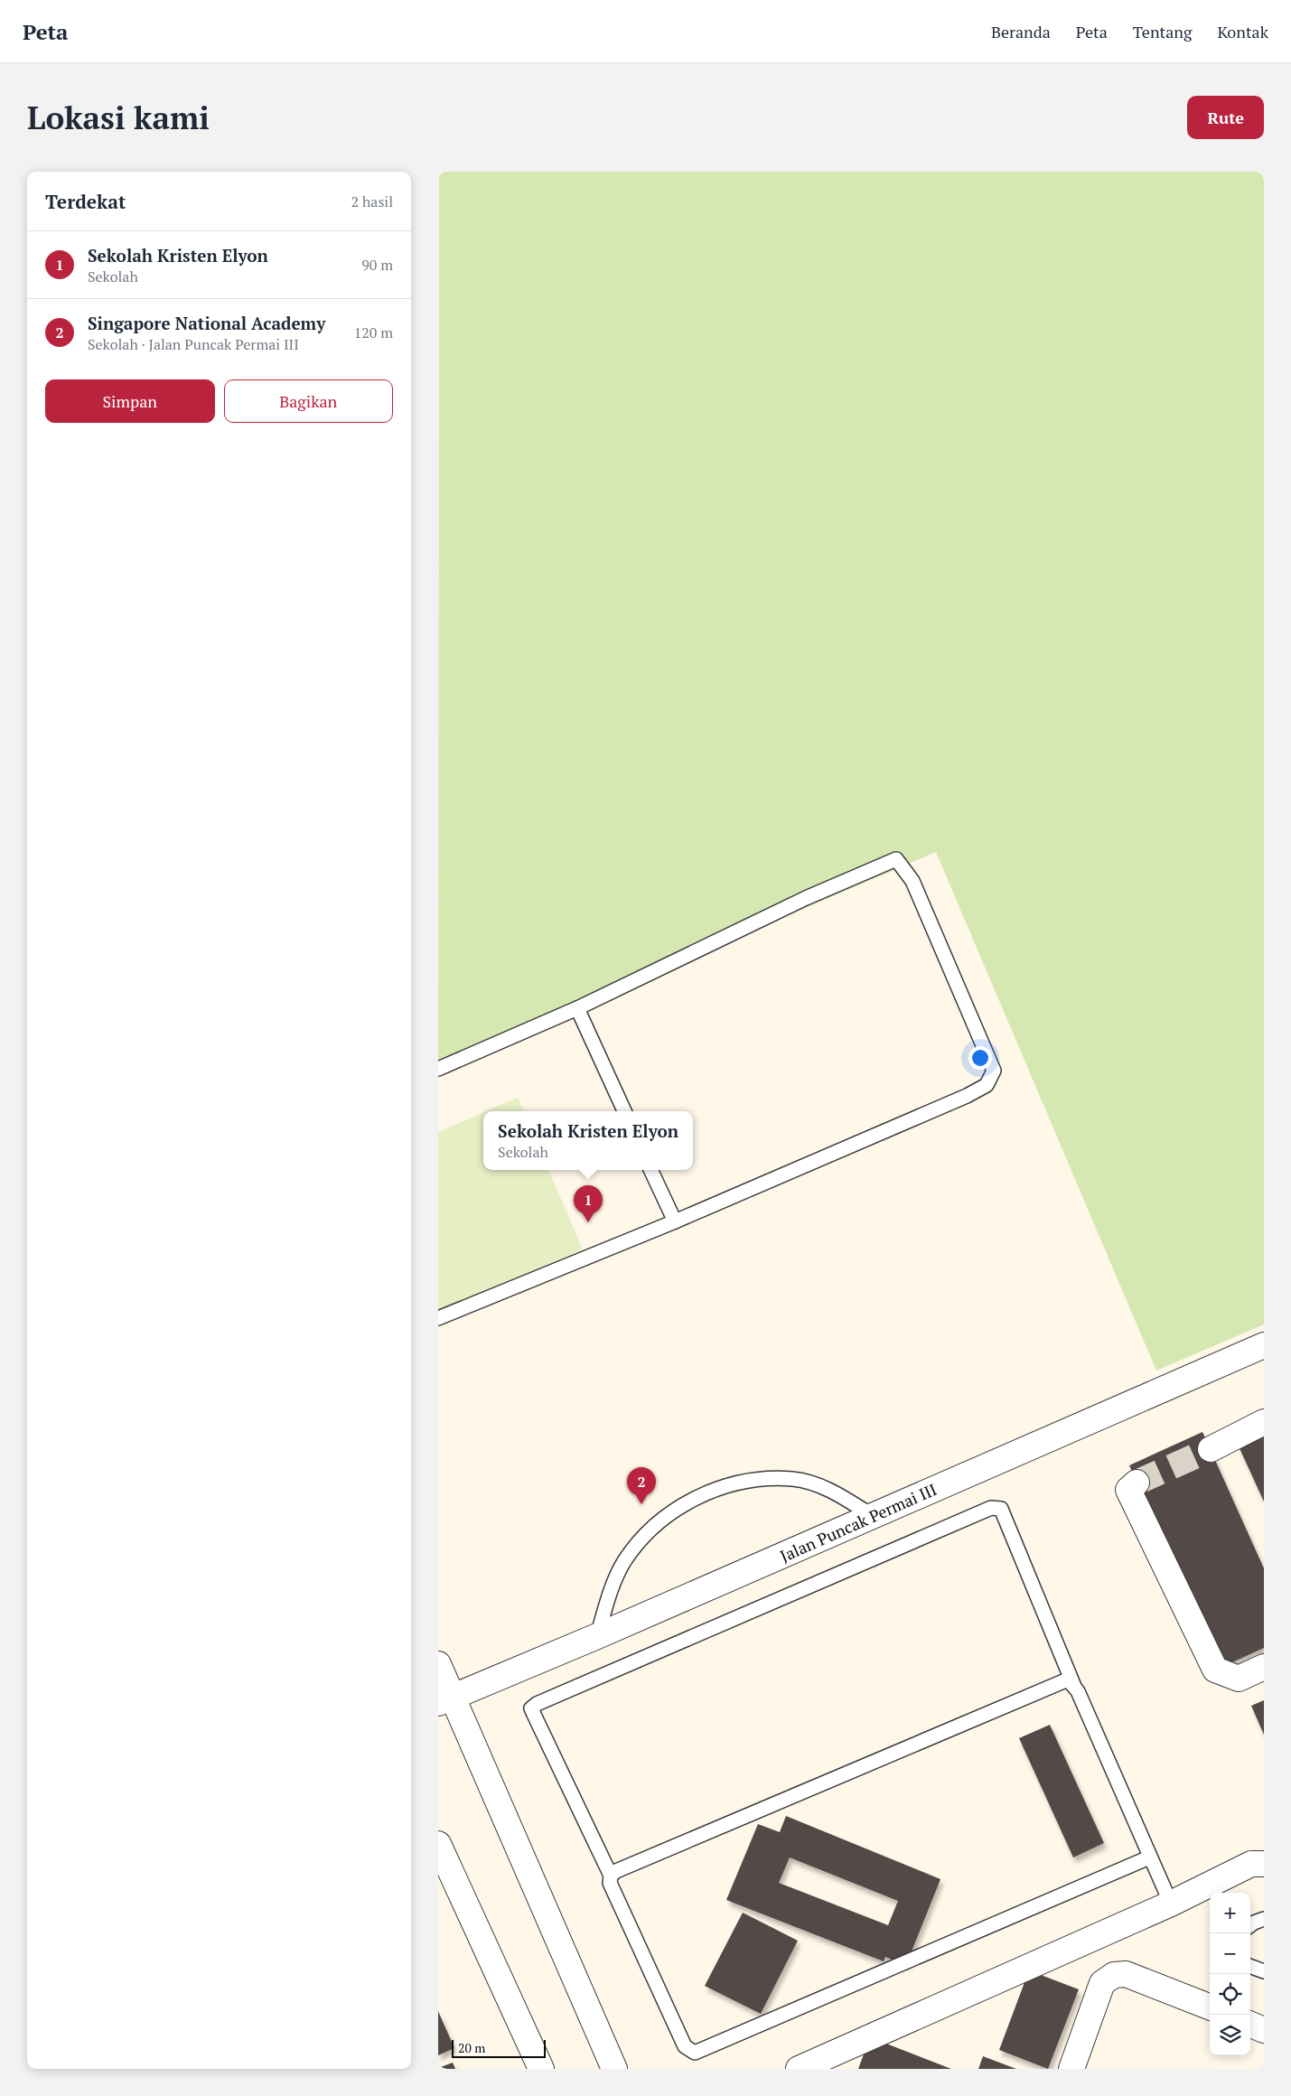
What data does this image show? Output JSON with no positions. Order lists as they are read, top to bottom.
{
  "streets": {
    "street": ["Jalan Puncak Permai III"]
  },
  "scale_bar": "20 m",
  "page": {
    "header": "Peta",
    "nav": [
      "Beranda",
      "Peta",
      "Tentang",
      "Kontak"
    ],
    "buttons": [
      "Rute",
      ["Simpan", "Bagikan"]
    ],
    "title": "Lokasi kami",
    "heading": ["Terdekat", "2 hasil"],
    "list": [
      {
        "mark": "1",
        "name": "Sekolah Kristen Elyon",
        "note": "Sekolah",
        "value": "90 m"
      },
      {
        "mark": "2",
        "name": "Singapore National Academy",
        "note": "Sekolah · Jalan Puncak Permai III",
        "value": "120 m"
      }
    ],
    "popup": ["Sekolah Kristen Elyon", "Sekolah"],
    "pins": ["1", "2"],
    "map_buttons": ["+", "−"],
    "scale": "20 m"
  }
}
